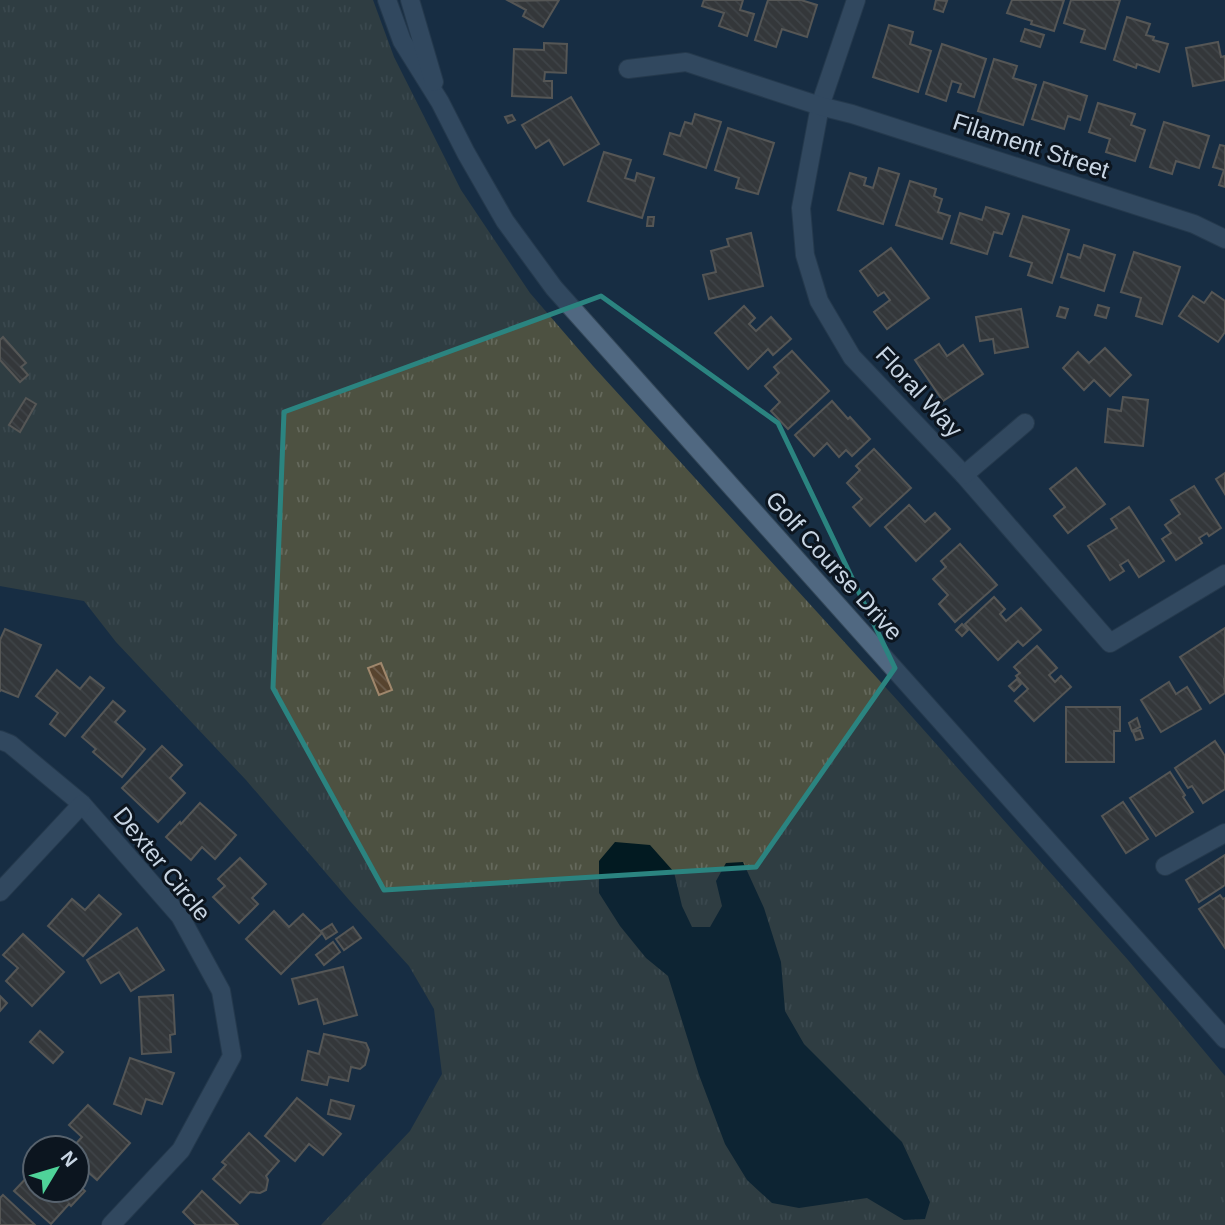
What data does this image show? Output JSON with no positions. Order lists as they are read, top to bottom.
{
  "streets": {
    "street": [
      "Filament Street",
      "Floral Way",
      "Golf Course Drive",
      "Dexter Circle"
    ]
  },
  "crossings": [
    ["Filament Street", "Floral Way"]
  ],
  "north": "top right"
}
